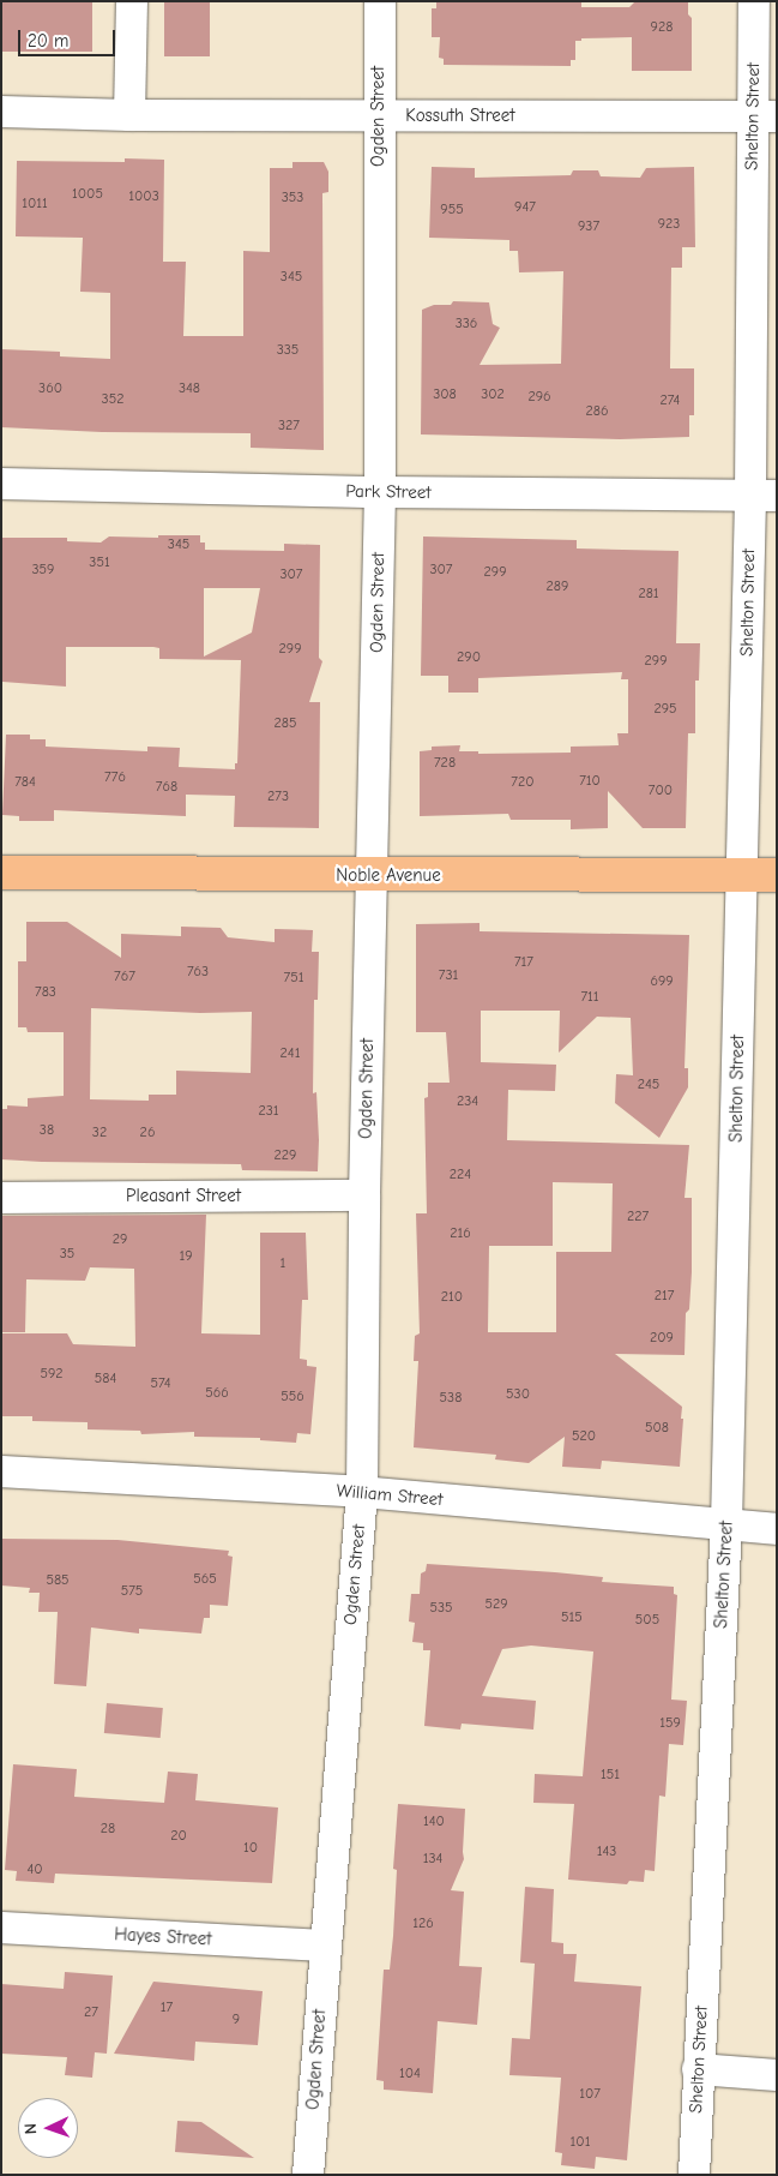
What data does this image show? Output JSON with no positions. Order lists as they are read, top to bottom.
{
  "streets": {
    "main road": ["Noble Avenue"],
    "street": [
      "Ogden Street",
      "Kossuth Street",
      "Shelton Street",
      "Park Street",
      "Pleasant Street",
      "William Street",
      "Hayes Street"
    ]
  },
  "crossings": [
    ["Ogden Street", "Kossuth Street"],
    ["Ogden Street", "Park Street"],
    ["Ogden Street", "Noble Avenue"],
    ["Ogden Street", "Pleasant Street"],
    ["Ogden Street", "William Street"],
    ["Ogden Street", "Hayes Street"],
    ["Kossuth Street", "Shelton Street"],
    ["Shelton Street", "Park Street"],
    ["Shelton Street", "Noble Avenue"],
    ["Shelton Street", "William Street"]
  ],
  "house_numbers": [
    "928",
    "1005",
    "1003",
    "353",
    "1011",
    "947",
    "955",
    "923",
    "937",
    "345",
    "336",
    "335",
    "360",
    "348",
    "308",
    "302",
    "296",
    "352",
    "274",
    "286",
    "327",
    "345",
    "351",
    "359",
    "307",
    "299",
    "307",
    "289",
    "281",
    "299",
    "290",
    "299",
    "295",
    "285",
    "728",
    "776",
    "710",
    "784",
    "720",
    "768",
    "700",
    "273",
    "717",
    "763",
    "731",
    "767",
    "751",
    "699",
    "783",
    "711",
    "241",
    "245",
    "234",
    "231",
    "38",
    "32",
    "26",
    "229",
    "224",
    "227",
    "216",
    "29",
    "35",
    "19",
    "1",
    "217",
    "210",
    "209",
    "592",
    "584",
    "574",
    "566",
    "530",
    "556",
    "538",
    "508",
    "520",
    "565",
    "585",
    "575",
    "529",
    "535",
    "515",
    "505",
    "159",
    "151",
    "140",
    "28",
    "20",
    "10",
    "143",
    "134",
    "40",
    "126",
    "17",
    "27",
    "9",
    "104",
    "107",
    "101"
  ],
  "scale_bar": "20 m",
  "north": "left"
}
